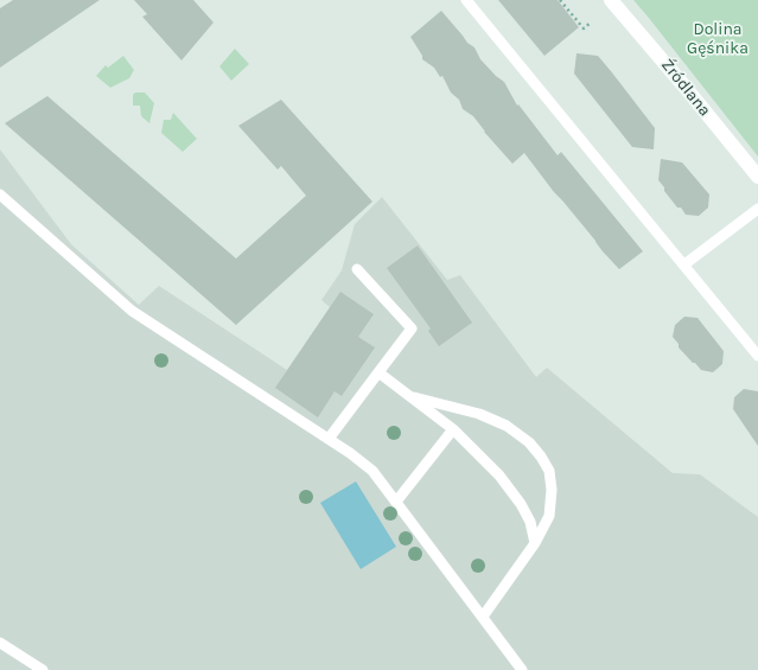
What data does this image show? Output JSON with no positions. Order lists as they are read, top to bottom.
{
  "streets": {
    "street": ["Źródlana"]
  },
  "parks": ["Dolina Gęśnika"]
}
